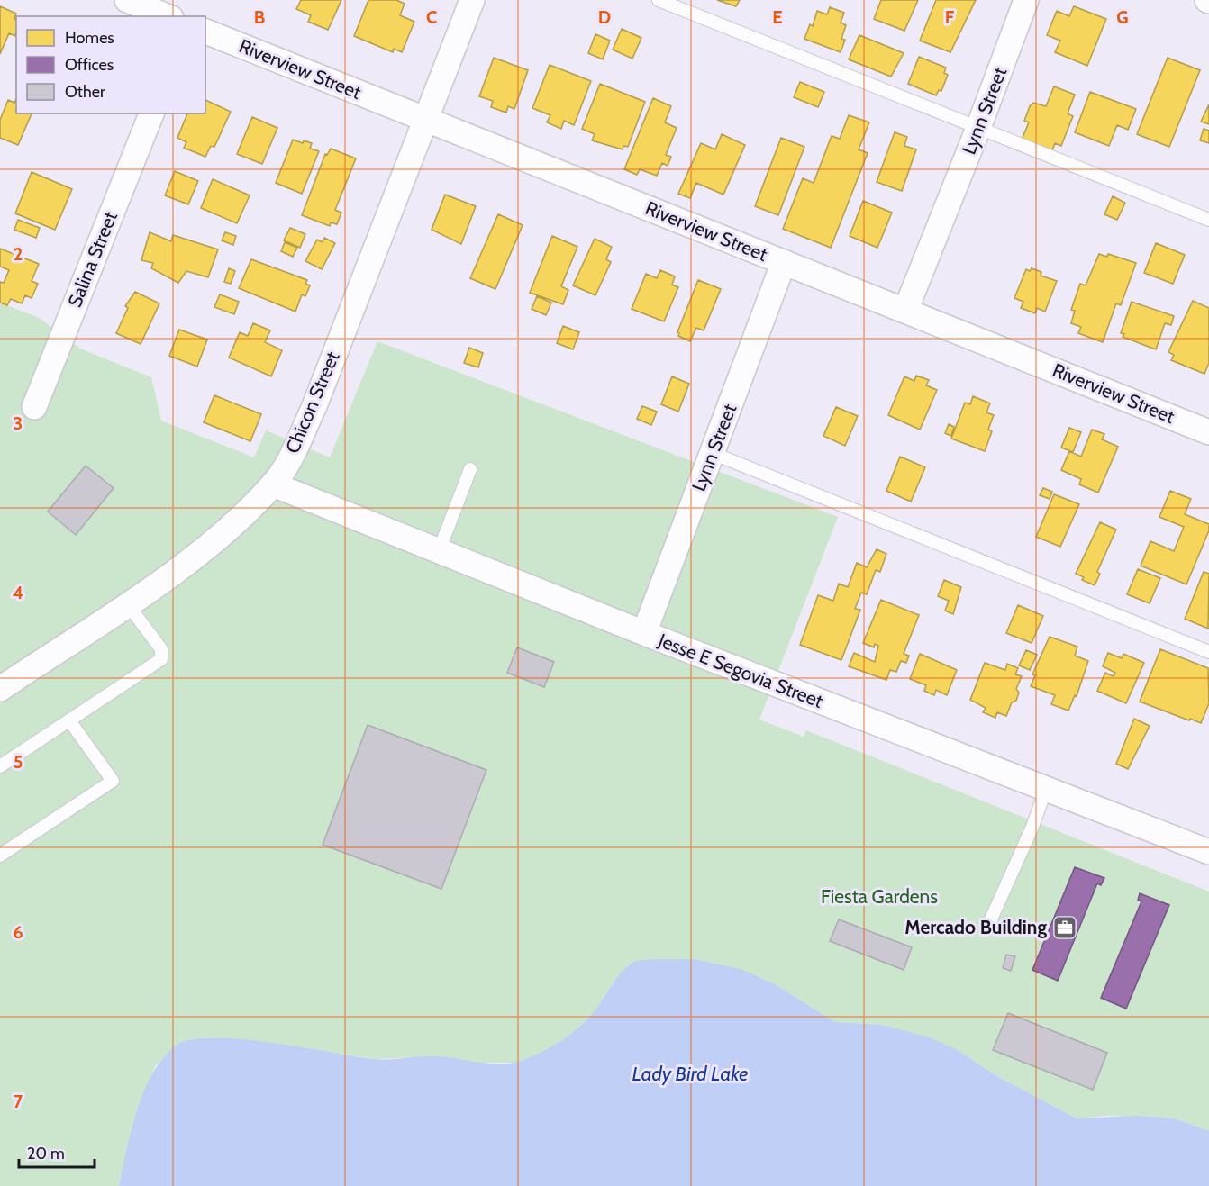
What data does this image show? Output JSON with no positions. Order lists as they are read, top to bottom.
{
  "streets": {
    "street": [
      "Riverview Street",
      "Lynn Street",
      "Salina Street",
      "Chicon Street",
      "Jesse E Segovia Street"
    ]
  },
  "crossings": [
    ["Riverview Street", "Lynn Street"],
    ["Riverview Street", "Chicon Street"],
    ["Lynn Street", "Jesse E Segovia Street"],
    ["Chicon Street", "Jesse E Segovia Street"]
  ],
  "water": ["Lady Bird Lake"],
  "parks": ["Fiesta Gardens"],
  "places": {
    "office": ["Mercado Building"]
  },
  "legend": ["Homes", "Offices", "Other"],
  "scale_bar": "20 m",
  "grid": {
    "columns": [
      "B",
      "C",
      "D",
      "E",
      "F",
      "G"
    ],
    "rows": [
      "2",
      "3",
      "4",
      "5",
      "6",
      "7"
    ]
  }
}
